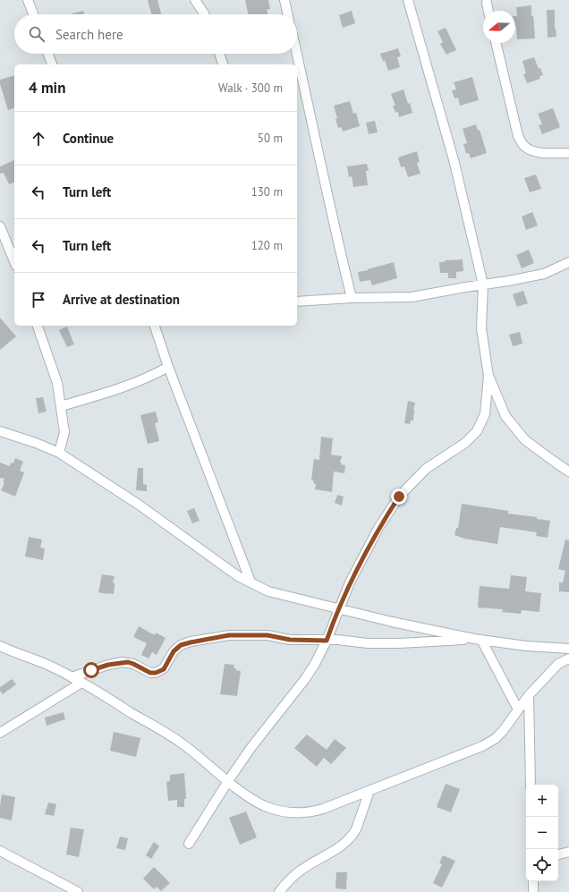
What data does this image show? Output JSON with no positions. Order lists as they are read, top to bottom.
{
  "north": "left",
  "page": {
    "search": "Search here",
    "heading": ["4 min", "Walk · 300 m"],
    "list": [
      ["Continue", "50 m"],
      ["Turn left", "130 m"],
      ["Turn left", "120 m"],
      "Arrive at destination"
    ],
    "map_buttons": ["+", "−"]
  }
}
